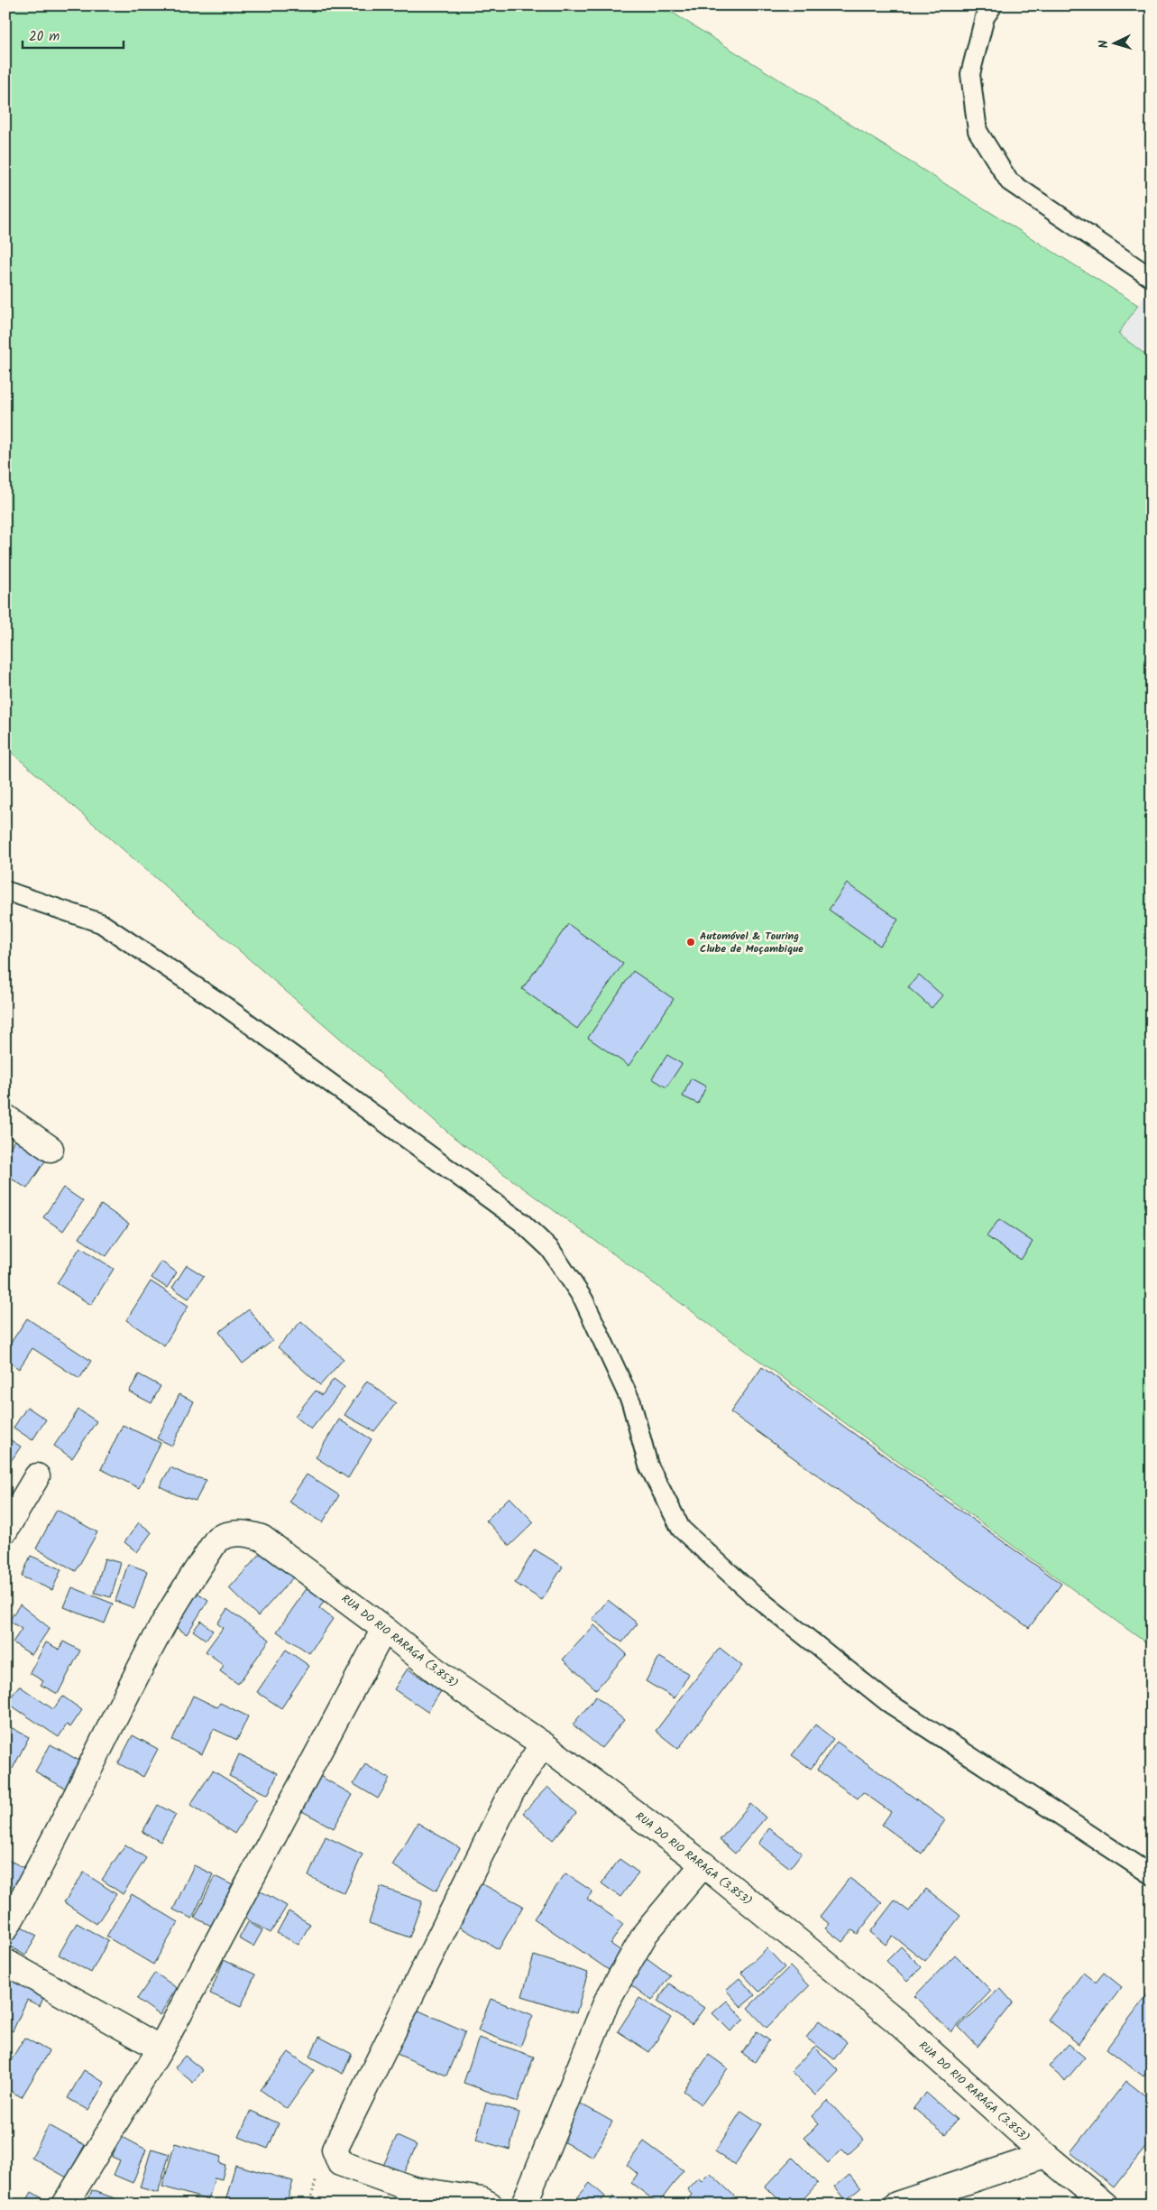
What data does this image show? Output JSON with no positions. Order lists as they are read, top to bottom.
{
  "streets": {
    "street": ["RUA DO RIO RARAGA (3.853)"]
  },
  "places": ["Automóvel & Touring Clube de Moçambique"],
  "scale_bar": "20 m",
  "north": "left"
}
